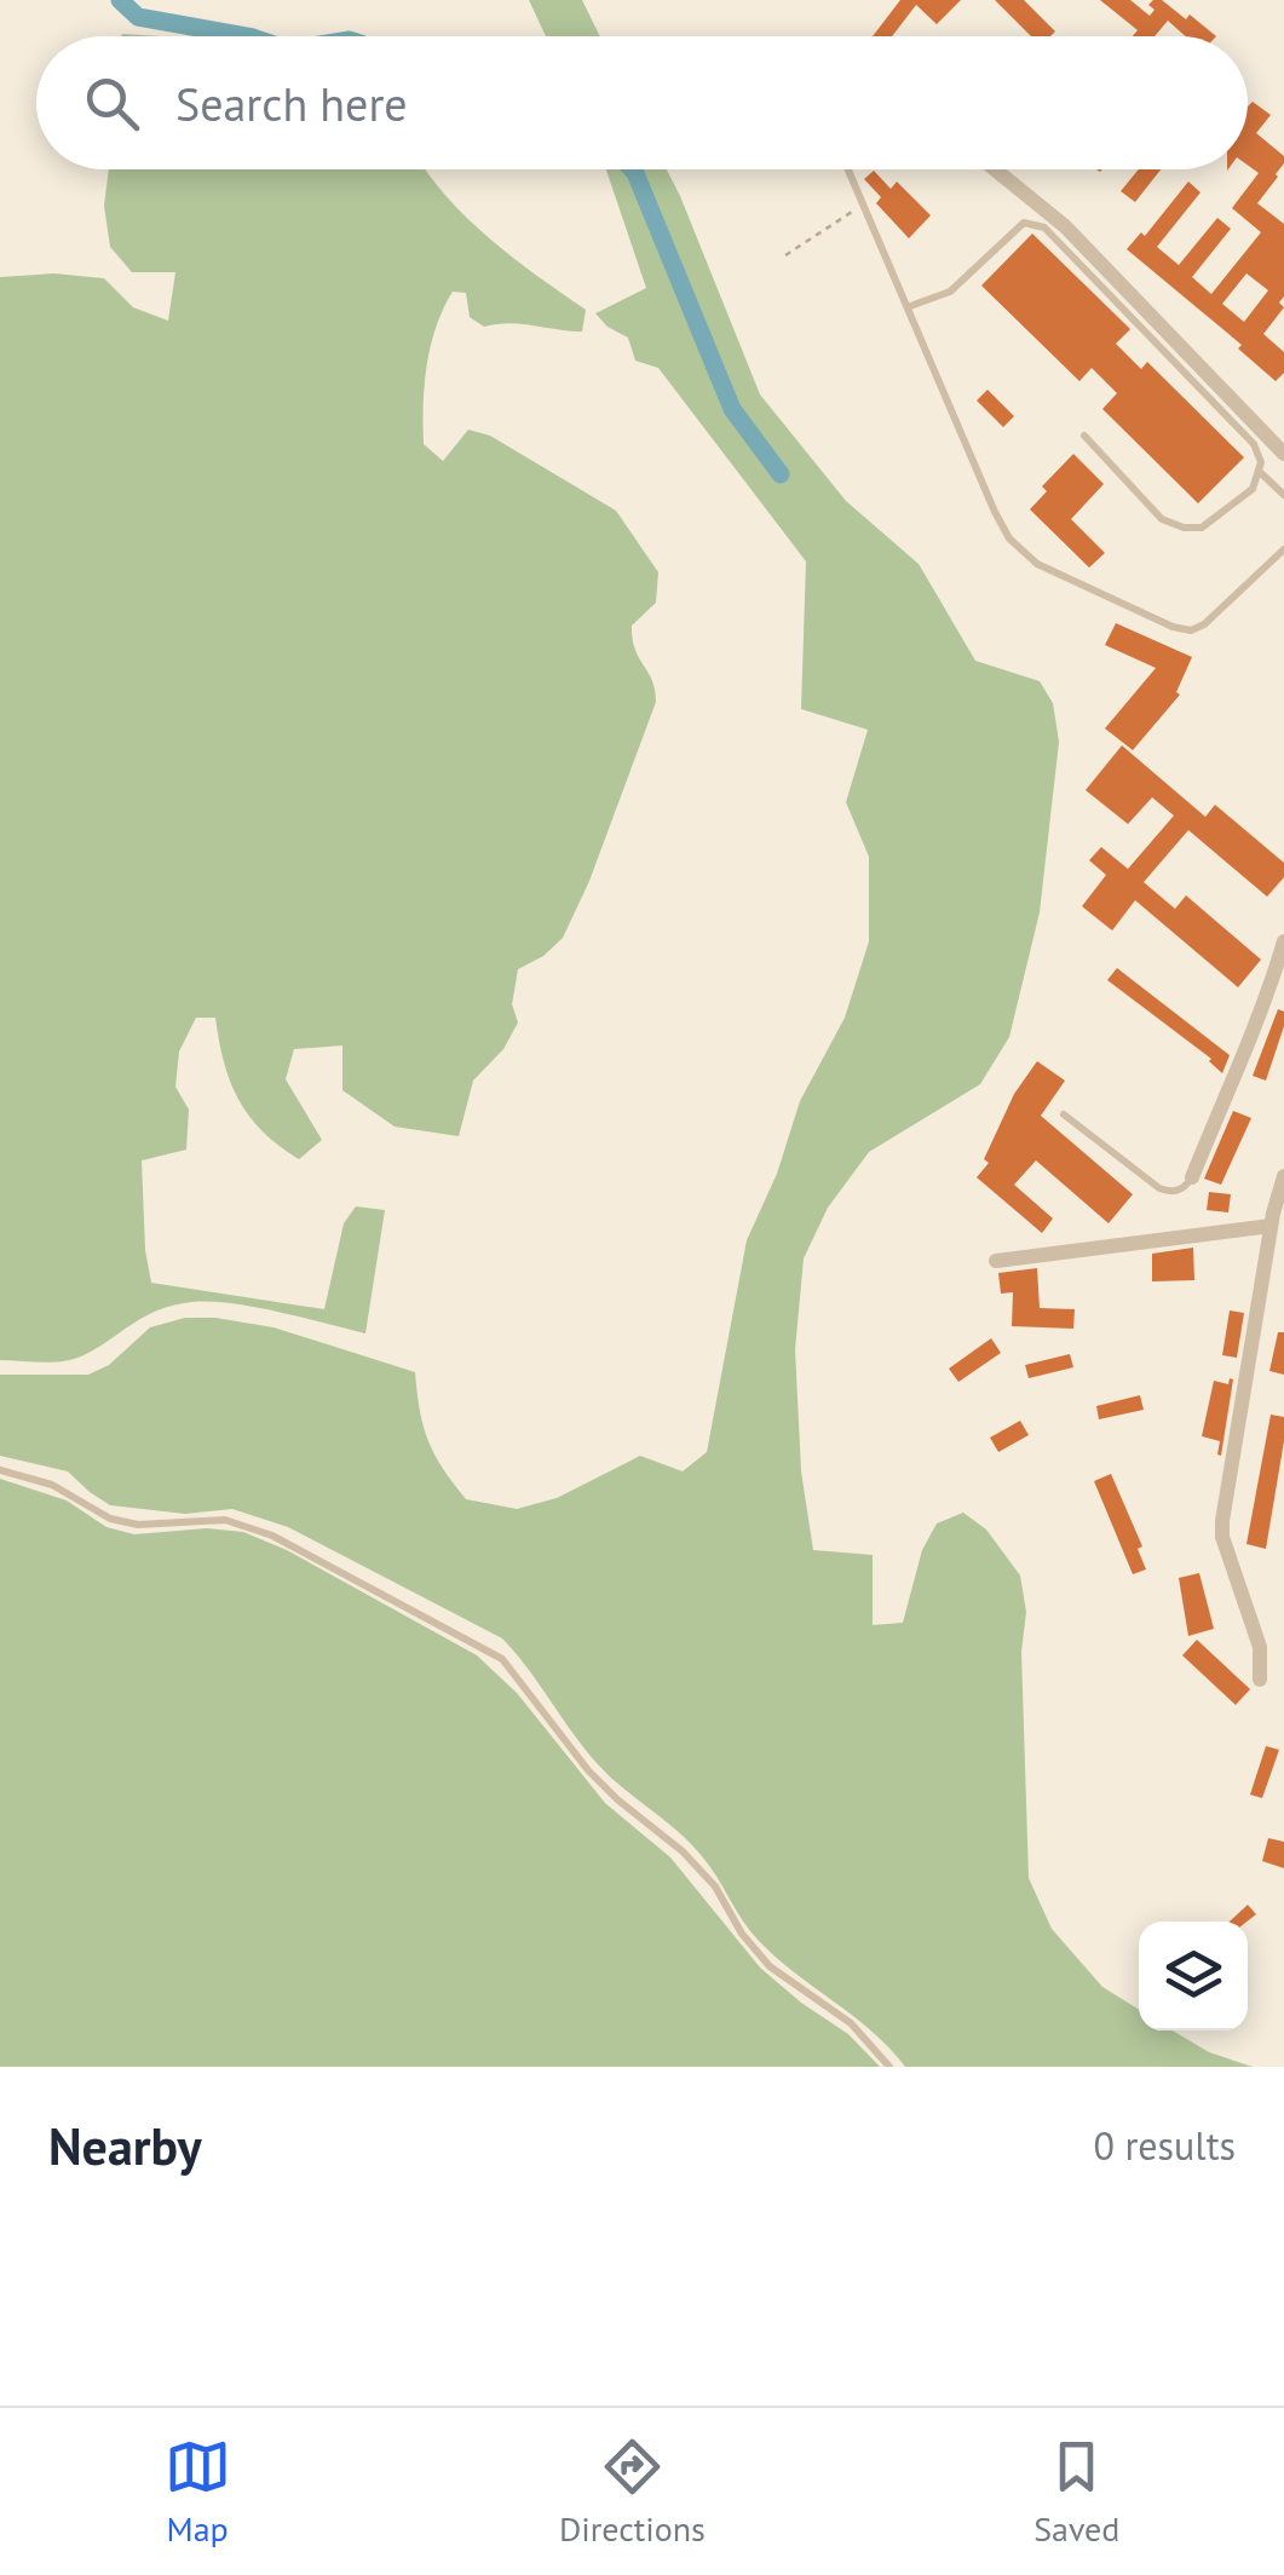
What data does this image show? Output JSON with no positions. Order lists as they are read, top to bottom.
{
  "page": {
    "search": "Search here",
    "heading": ["Nearby", "0 results"],
    "nav": ["Map", "Directions", "Saved"]
  }
}
